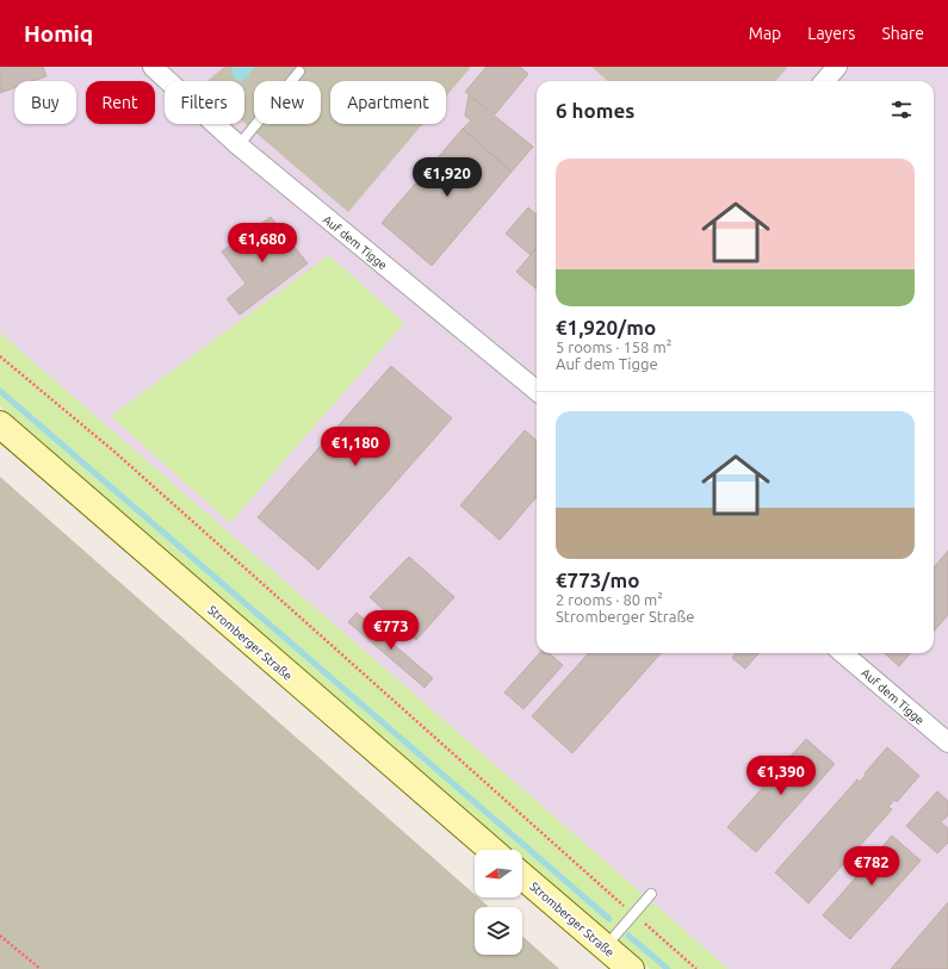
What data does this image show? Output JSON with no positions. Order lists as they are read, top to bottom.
{
  "streets": {
    "main road": ["Stromberger Straße"],
    "street": ["Auf dem Tigge"]
  },
  "north": "left",
  "page": {
    "header": "Homiq",
    "nav": ["Map", "Layers", "Share"],
    "chip": [
      "Buy",
      "Rent",
      "Filters",
      "New",
      "Apartment"
    ],
    "heading": "6 homes",
    "list": [
      {
        "name": "€1,920/mo",
        "note": "5 rooms · 158 m² · Auf dem Tigge"
      },
      {
        "name": "€773/mo",
        "note": "2 rooms · 80 m² · Stromberger Straße"
      }
    ],
    "price": [
      "€1,920",
      "€1,680",
      "€1,180",
      "€773",
      "€1,390",
      "€782"
    ]
  }
}
